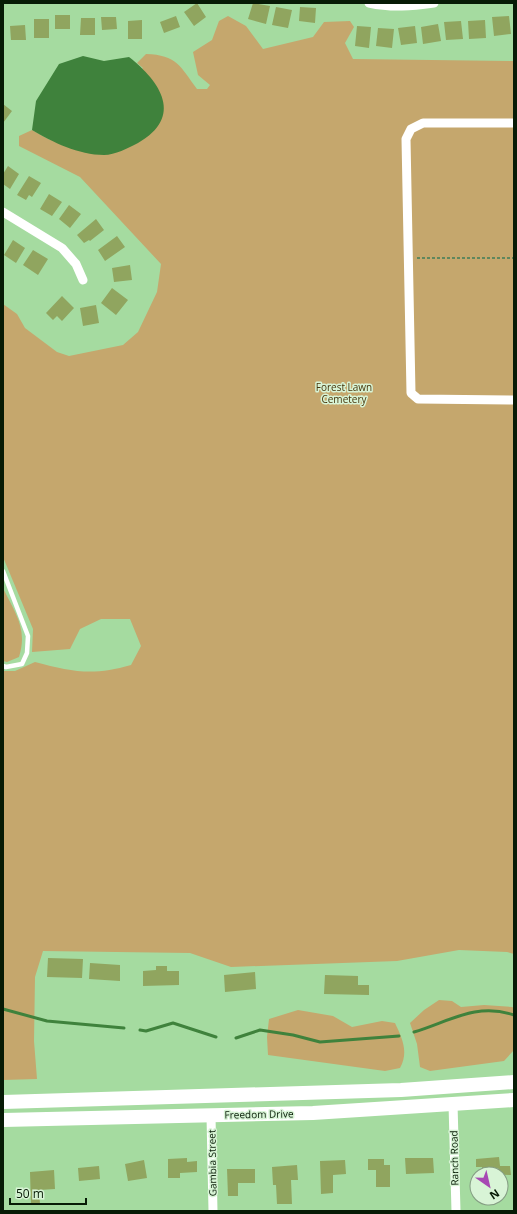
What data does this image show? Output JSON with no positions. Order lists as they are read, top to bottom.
{
  "streets": {
    "main road": ["Freedom Drive"],
    "street": ["Ranch Road", "Gambia Street"]
  },
  "crossings": [
    ["Freedom Drive", "Ranch Road"],
    ["Freedom Drive", "Gambia Street"]
  ],
  "parks": ["Forest Lawn Cemetery"],
  "scale_bar": "50 m",
  "north": "bottom right"
}
